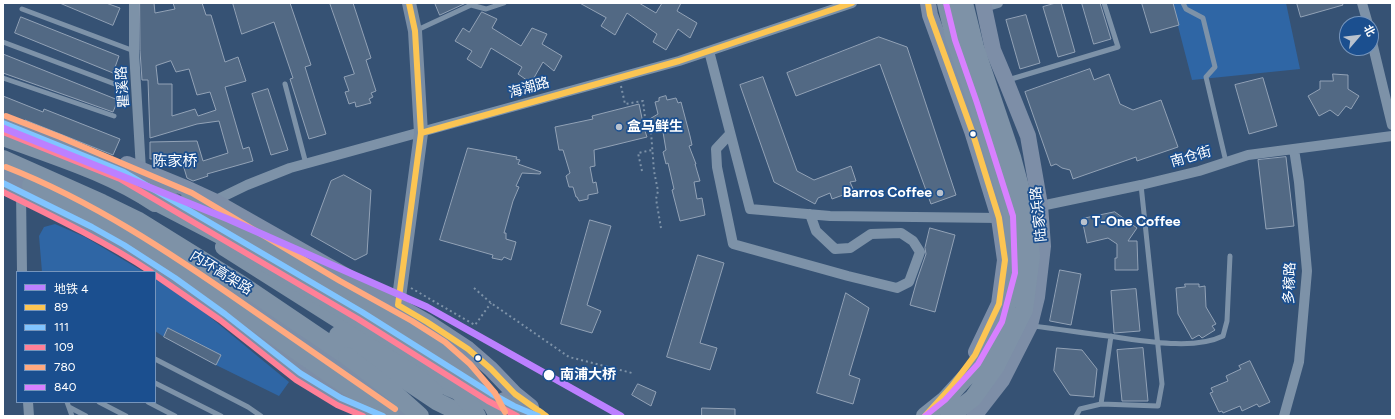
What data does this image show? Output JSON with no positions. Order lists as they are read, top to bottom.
{
  "streets": {
    "highway": ["内环高架路"],
    "main road": ["陆家浜路"],
    "street": [
      "瞿溪路",
      "海潮路",
      "南仓街",
      "多稼路"
    ]
  },
  "crossings": [
    ["南仓街", "陆家浜路"],
    ["南仓街", "多稼路"]
  ],
  "districts": ["陈家桥"],
  "places": [
    "盒马鲜生",
    "Barros Coffee",
    "T-One Coffee",
    "南浦大桥"
  ],
  "lines": [
    "transit line 89",
    "transit line 840",
    "transit line 780",
    "transit line 111",
    "metro line 4",
    "transit line 109"
  ],
  "legend": [
    "地铁 4",
    "89",
    "111",
    "109",
    "780",
    "840"
  ],
  "north": "top right"
}
